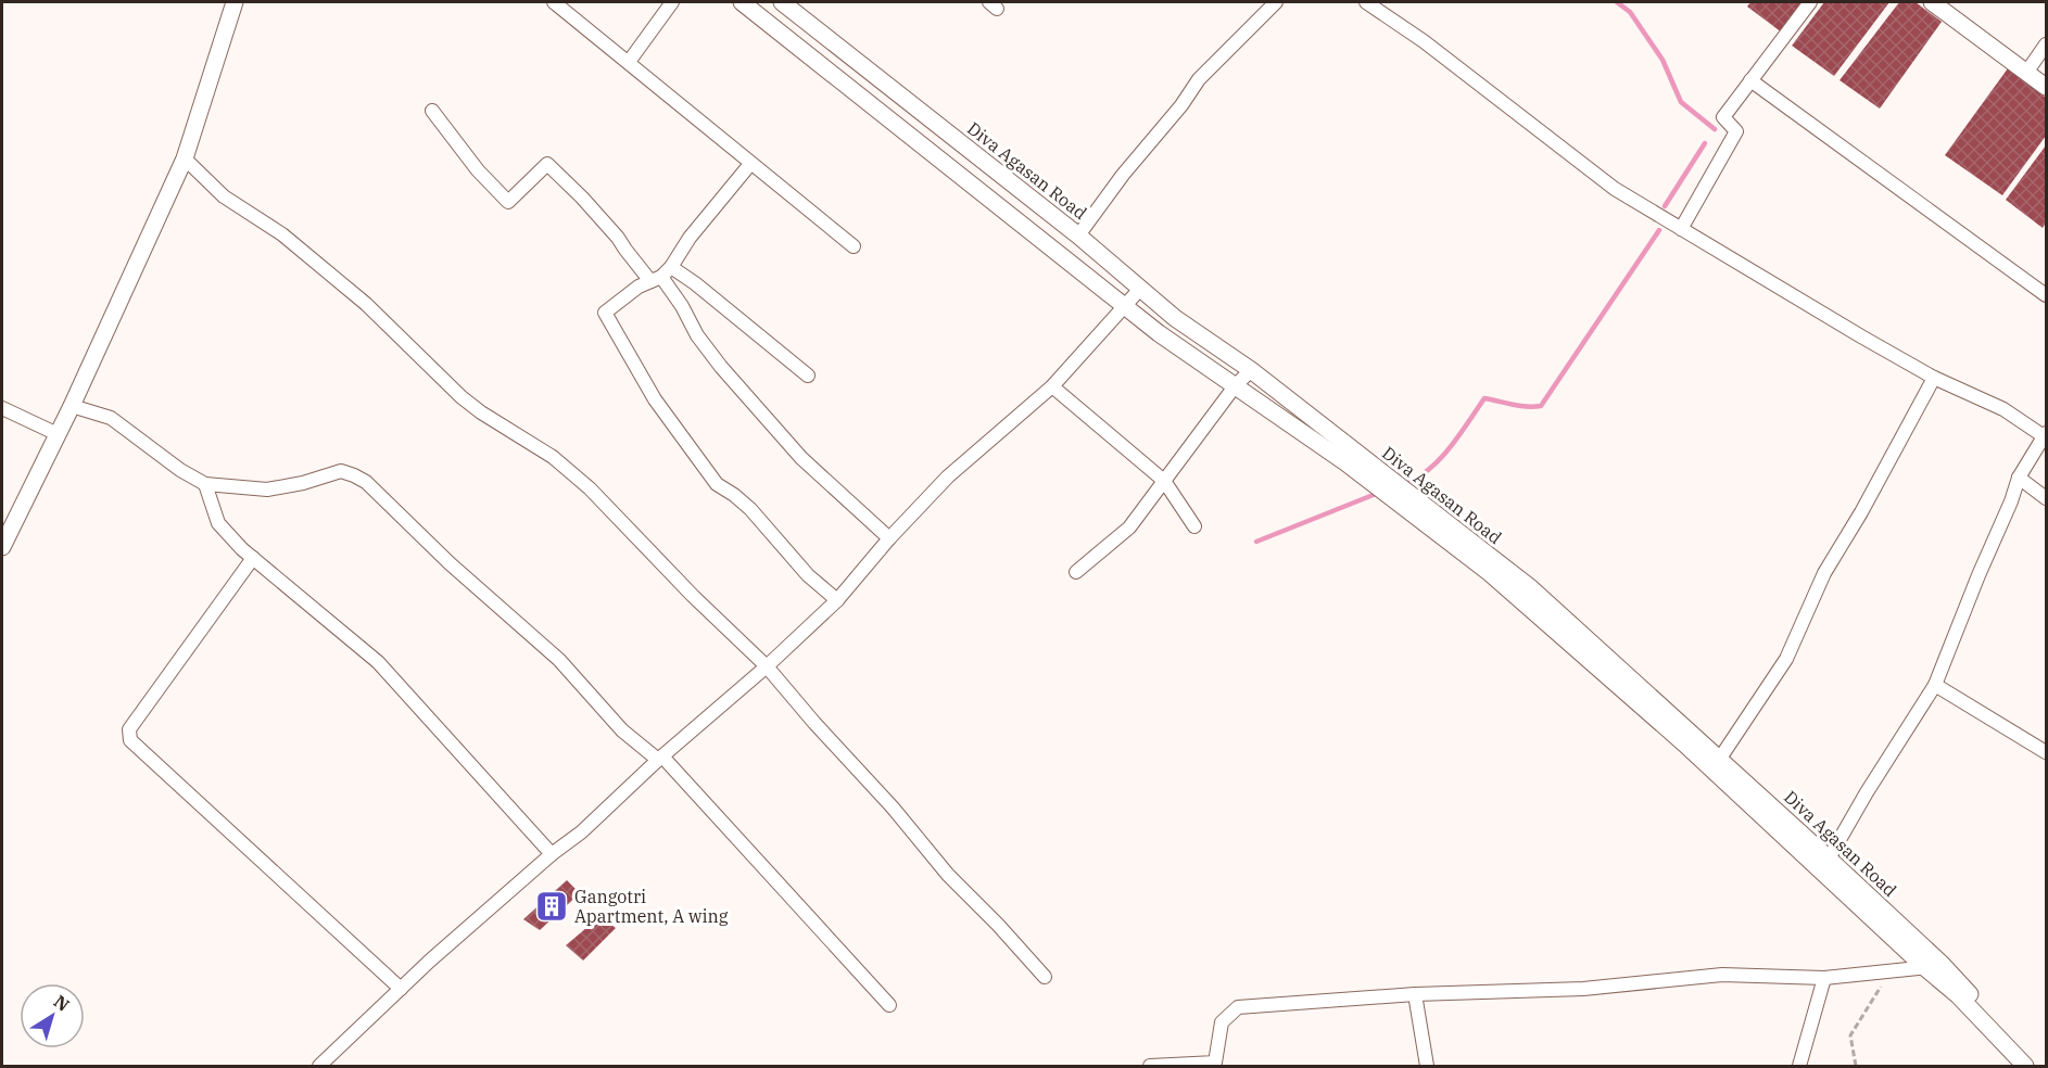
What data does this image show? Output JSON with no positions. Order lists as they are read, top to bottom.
{
  "streets": {
    "street": ["Diva Agasan Road"]
  },
  "places": {
    "building": ["Gangotri Apartment, A wing"]
  },
  "north": "top right"
}
